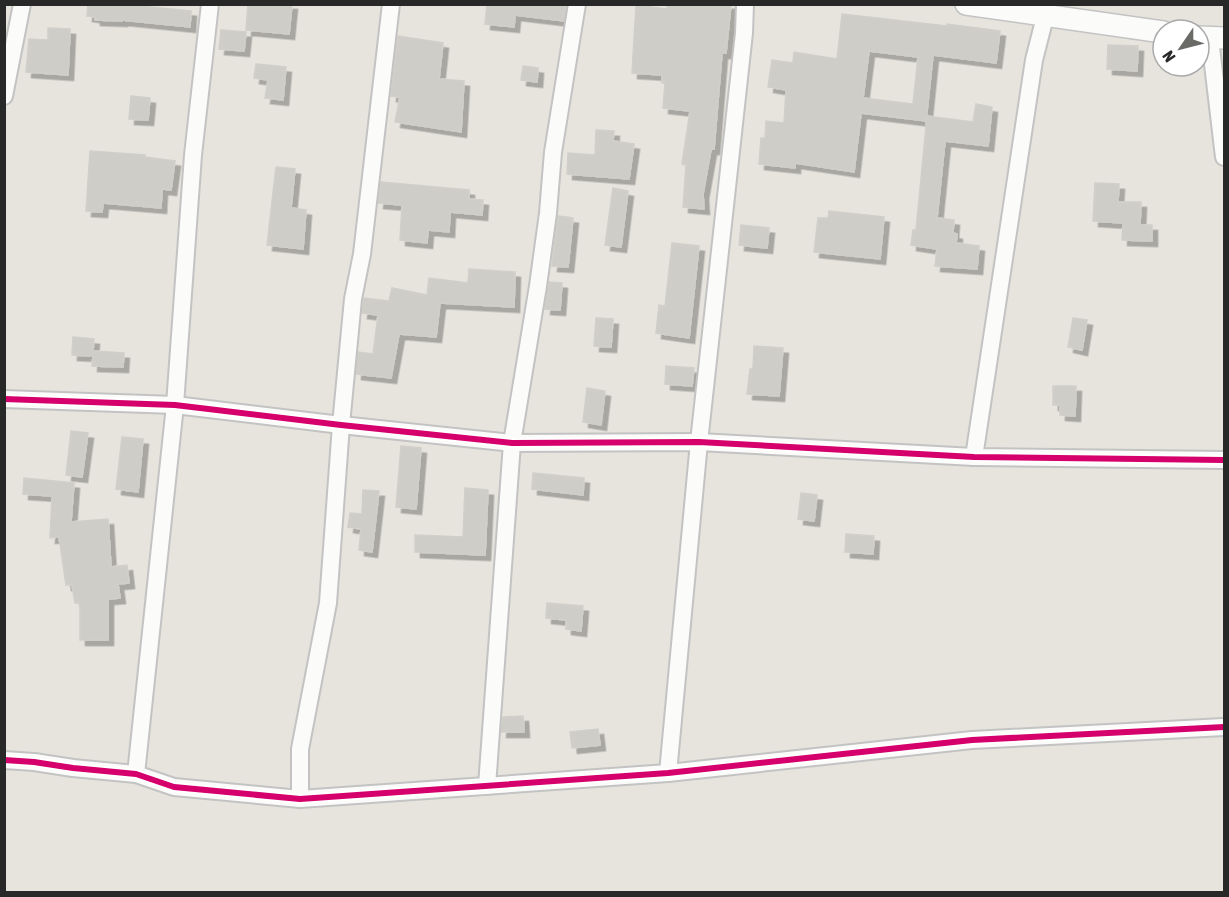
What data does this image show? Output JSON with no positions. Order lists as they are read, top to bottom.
{
  "north": "bottom left"
}
